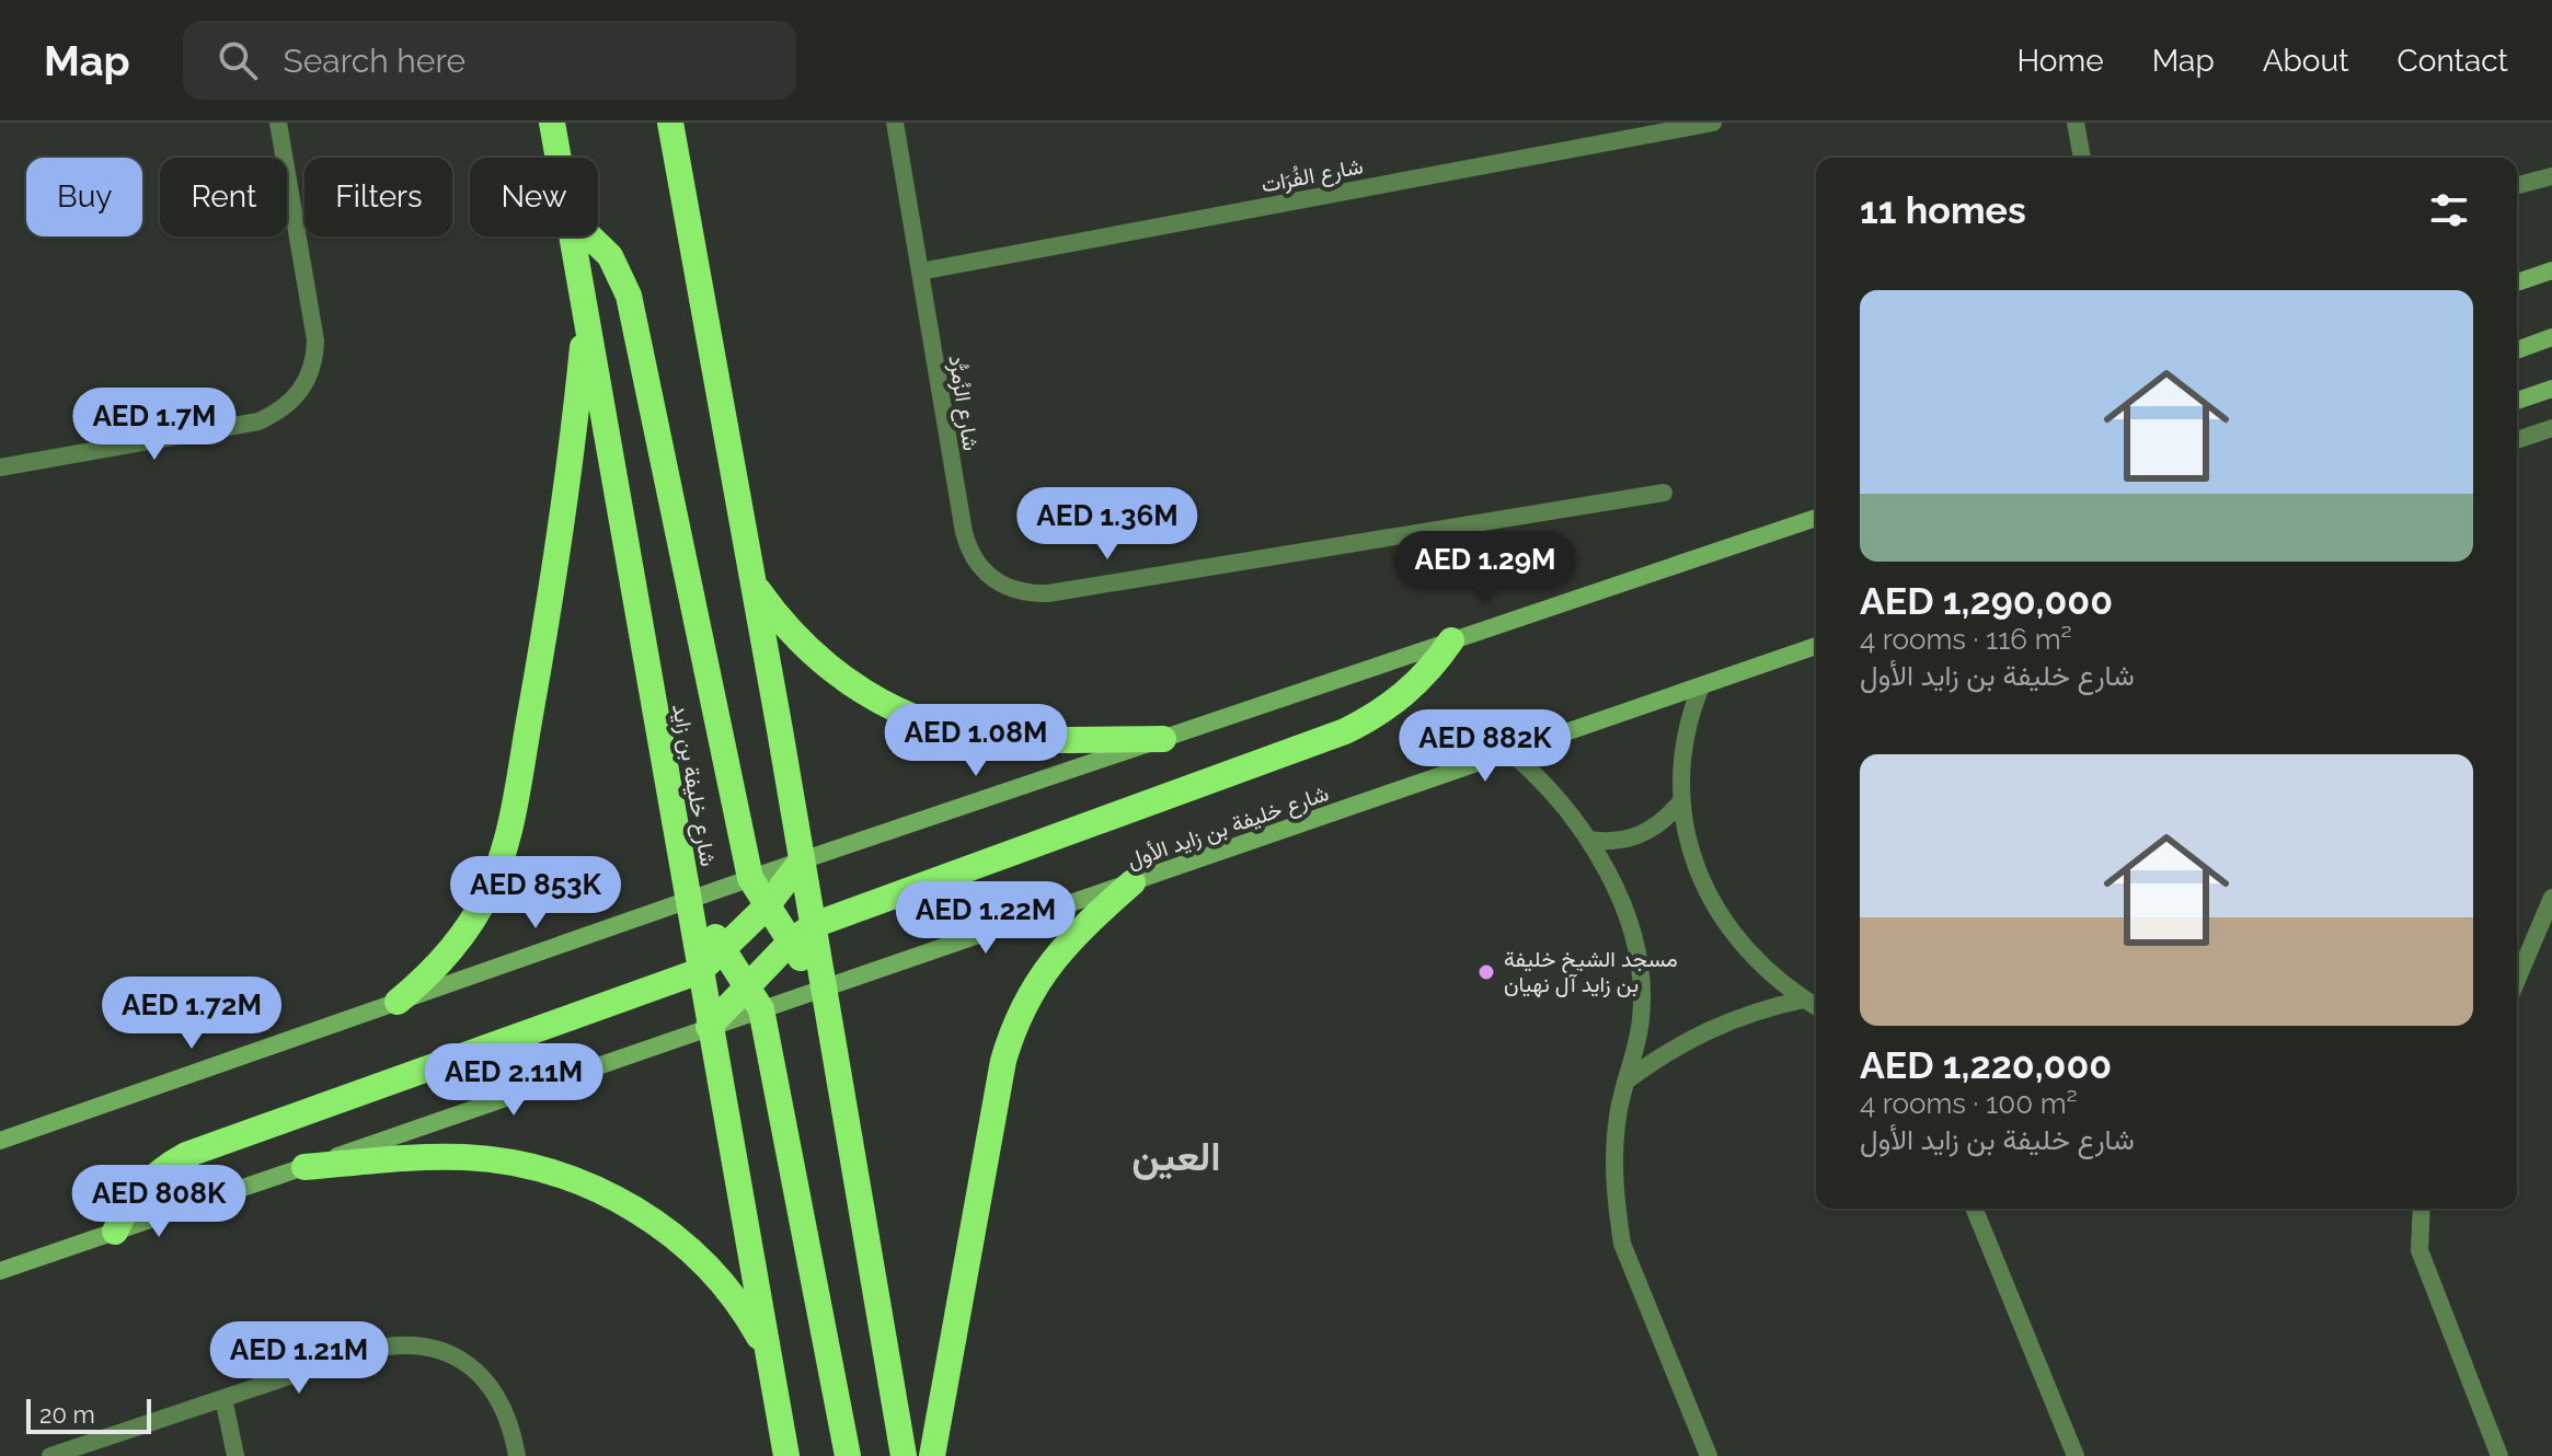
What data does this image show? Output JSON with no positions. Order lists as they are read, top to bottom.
{
  "streets": {
    "highway": ["شارع خليفة بن زايد"],
    "main road": ["شارع خليفة بن زايد الأول"],
    "street": ["شارع الفُرَات", "شارع الزُمرُّد"]
  },
  "crossings": [
    ["شارع الفُرَات", "شارع الزُمرُّد"],
    ["شارع خليفة بن زايد", "شارع خليفة بن زايد الأول"]
  ],
  "districts": ["العين"],
  "places": ["مسجد الشيخ خليفة بن زايد آل نهيان"],
  "scale_bar": "20 m",
  "page": {
    "header": "Map",
    "search": "Search here",
    "nav": [
      "Home",
      "Map",
      "About",
      "Contact"
    ],
    "chip": [
      "Buy",
      "Rent",
      "Filters",
      "New"
    ],
    "heading": "11 homes",
    "list": [
      {
        "name": "AED 1,290,000",
        "note": "4 rooms · 116 m² · شارع خليفة بن زايد الأول"
      },
      {
        "name": "AED 1,220,000",
        "note": "4 rooms · 100 m² · شارع خليفة بن زايد الأول"
      }
    ],
    "price": [
      "AED 1.7M",
      "AED 1.36M",
      "AED 1.29M",
      "AED 1.08M",
      "AED 882K",
      "AED 853K",
      "AED 1.22M",
      "AED 1.72M",
      "AED 2.11M",
      "AED 808K",
      "AED 1.21M"
    ],
    "scale": "20 m"
  }
}
